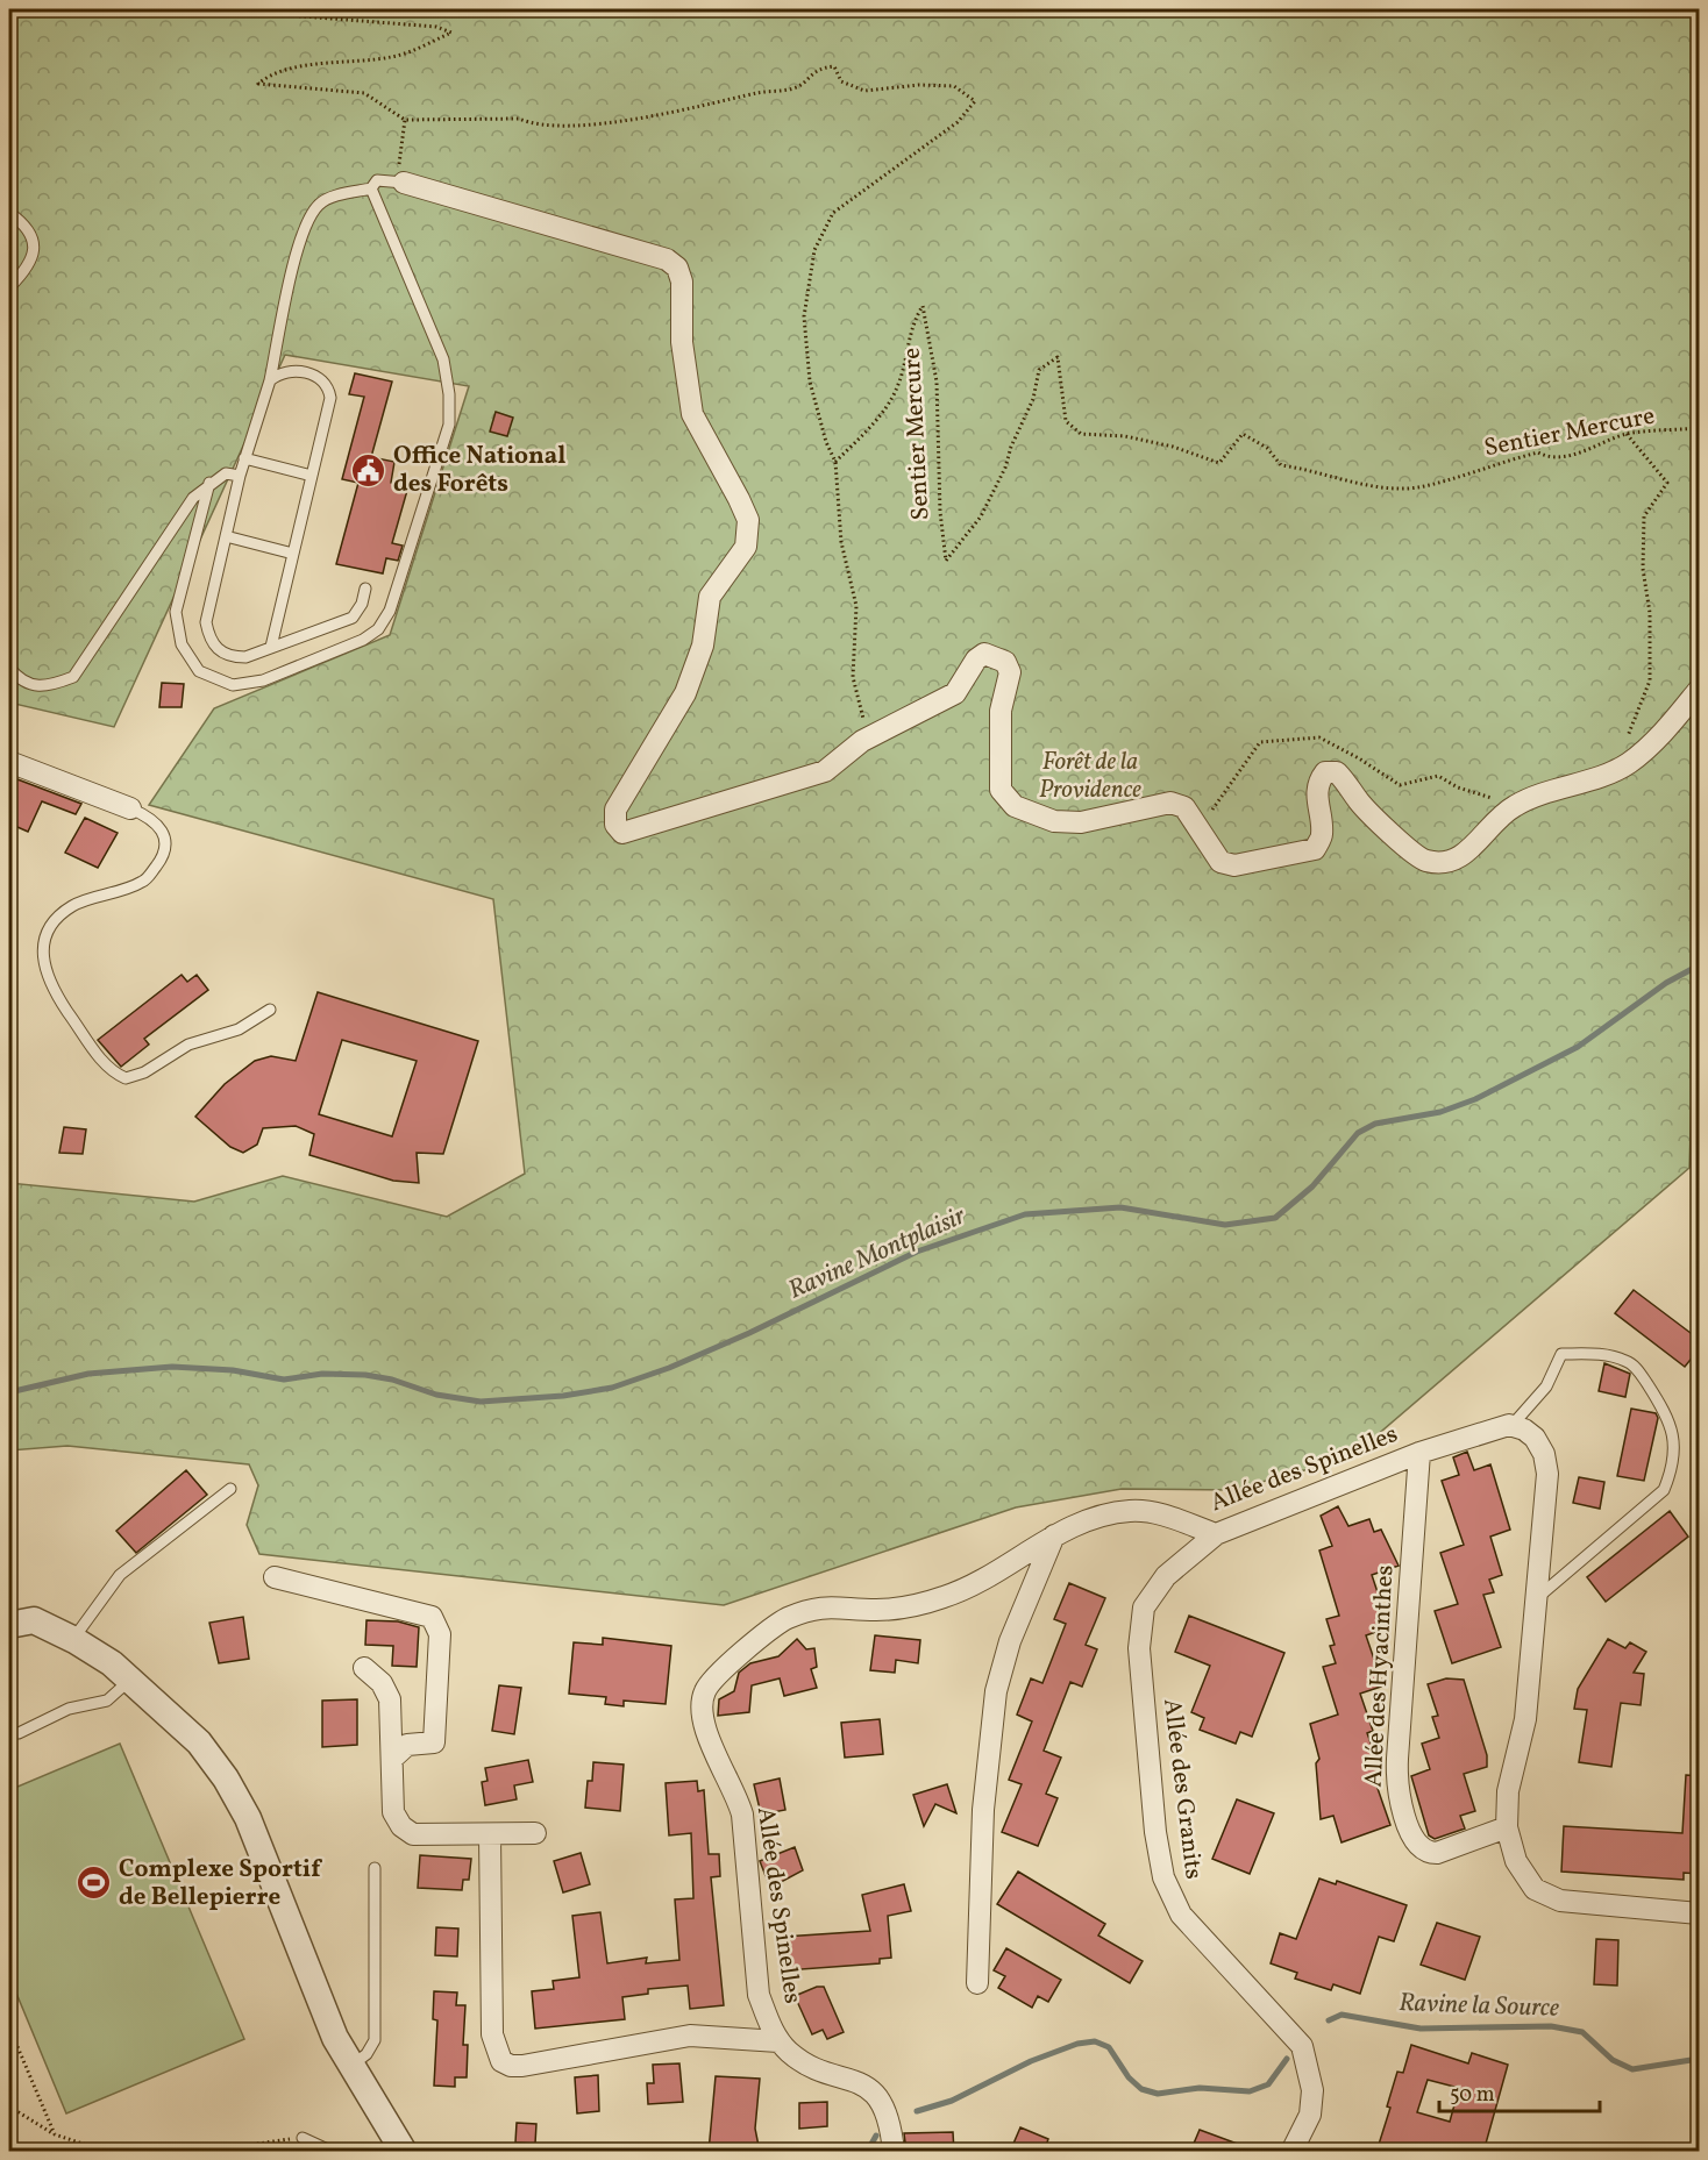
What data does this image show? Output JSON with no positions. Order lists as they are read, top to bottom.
{
  "streets": {
    "street": ["Allée des Spinelles", "Allée des Hyacinthes", "Allée des Granits"],
    "path": ["Sentier Mercure"]
  },
  "crossings": [
    ["Allée des Spinelles", "Allée des Hyacinthes"],
    ["Allée des Spinelles", "Allée des Granits"]
  ],
  "water": ["Ravine Montplaisir", "Ravine la Source"],
  "parks": ["Forêt de la Providence"],
  "places": {
    "public building": ["Office National des Forêts"],
    "sports": ["Complexe Sportif de Bellepierre"]
  },
  "scale_bar": "50 m"
}
